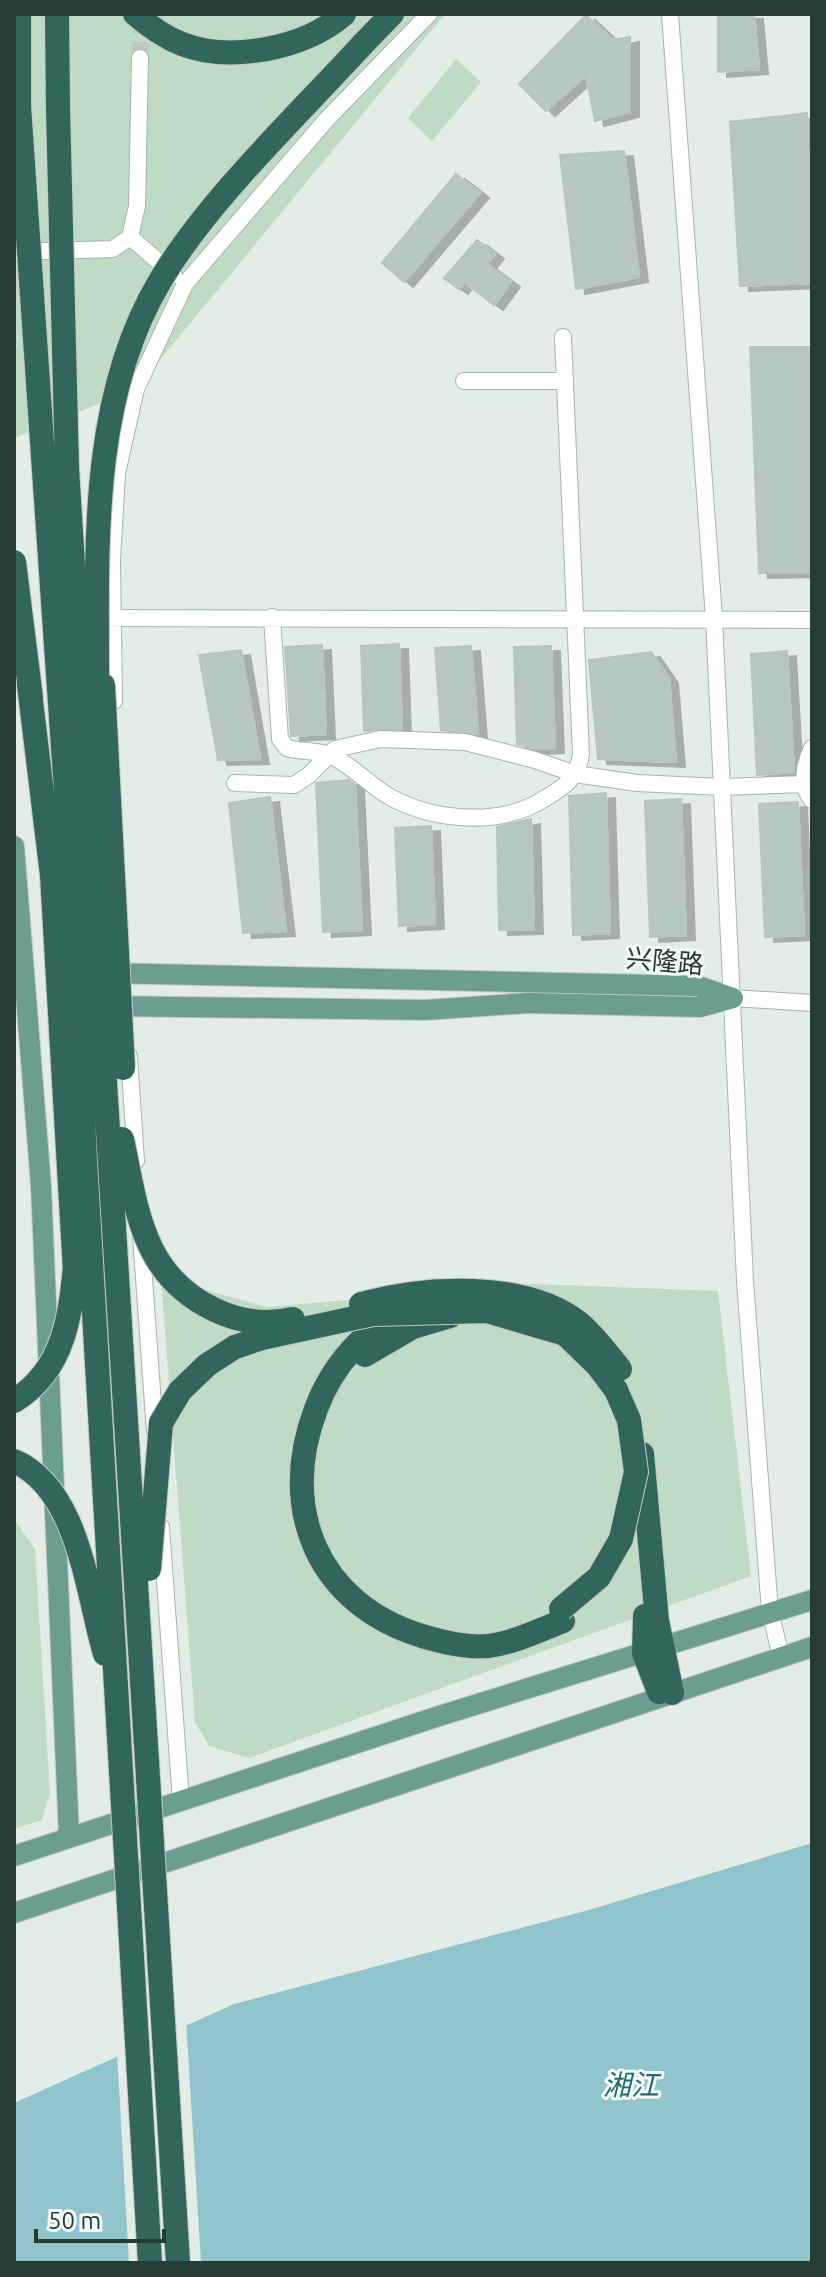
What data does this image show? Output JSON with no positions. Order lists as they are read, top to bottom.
{
  "streets": {
    "main road": ["兴隆路"]
  },
  "water": ["湘江"],
  "scale_bar": "50 m"
}
